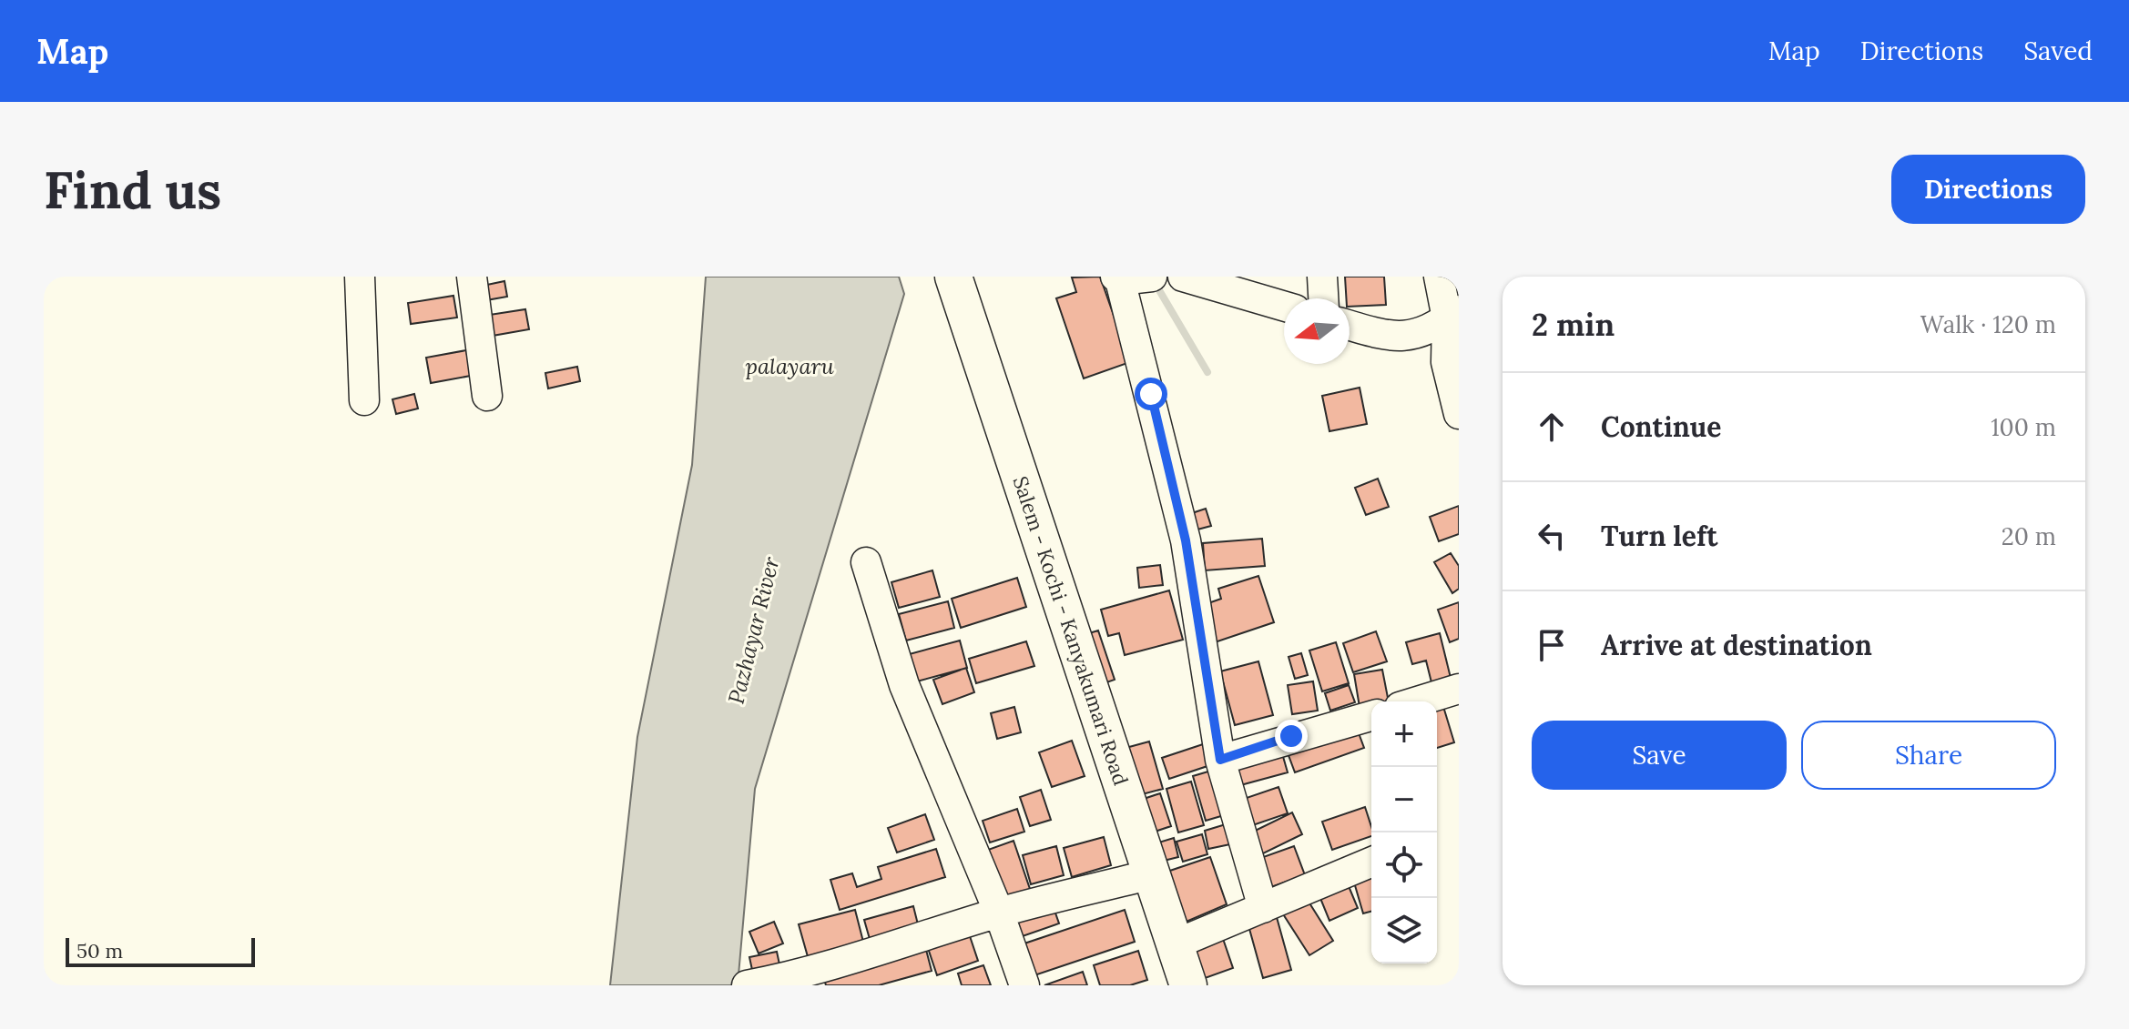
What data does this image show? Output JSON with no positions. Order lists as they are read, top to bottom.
{
  "streets": {
    "main road": ["Salem - Kochi - Kanyakumari Road"]
  },
  "water": ["palayaru", "Pazhayar River"],
  "scale_bar": "50 m",
  "north": "left",
  "page": {
    "header": "Map",
    "nav": ["Map", "Directions", "Saved"],
    "buttons": [
      "Directions",
      ["Save", "Share"]
    ],
    "title": "Find us",
    "heading": ["2 min", "Walk · 120 m"],
    "list": [
      ["Continue", "100 m"],
      ["Turn left", "20 m"],
      "Arrive at destination"
    ],
    "map_buttons": ["+", "−"],
    "scale": "50 m"
  }
}
